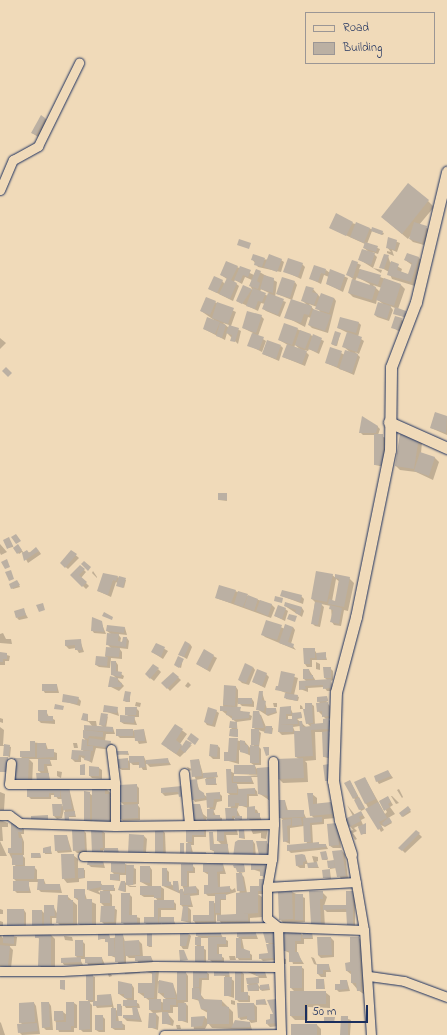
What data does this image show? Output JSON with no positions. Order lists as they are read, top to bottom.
{
  "legend": ["Road", "Building"],
  "scale_bar": "50 m"
}
